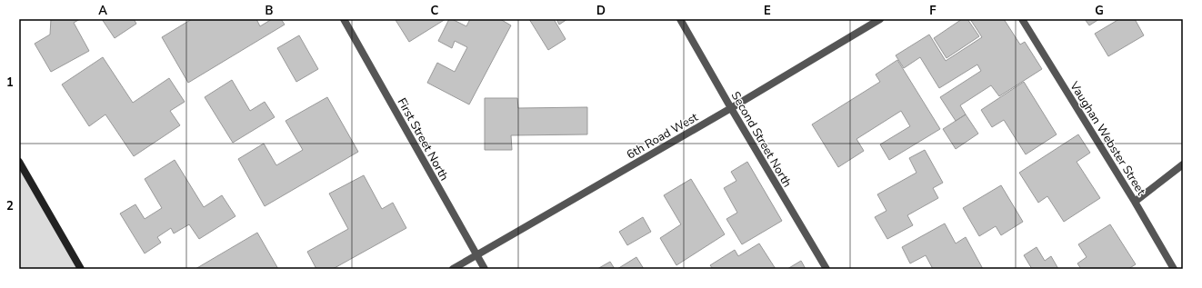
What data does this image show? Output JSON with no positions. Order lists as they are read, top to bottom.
{
  "streets": {
    "street": [
      "6th Road West",
      "Vaughan Webster Street",
      "First Street North",
      "Second Street North"
    ]
  },
  "crossings": [
    ["6th Road West", "First Street North"],
    ["6th Road West", "Second Street North"]
  ],
  "grid": {
    "columns": [
      "A",
      "B",
      "C",
      "D",
      "E",
      "F",
      "G"
    ],
    "rows": ["1", "2"]
  }
}
